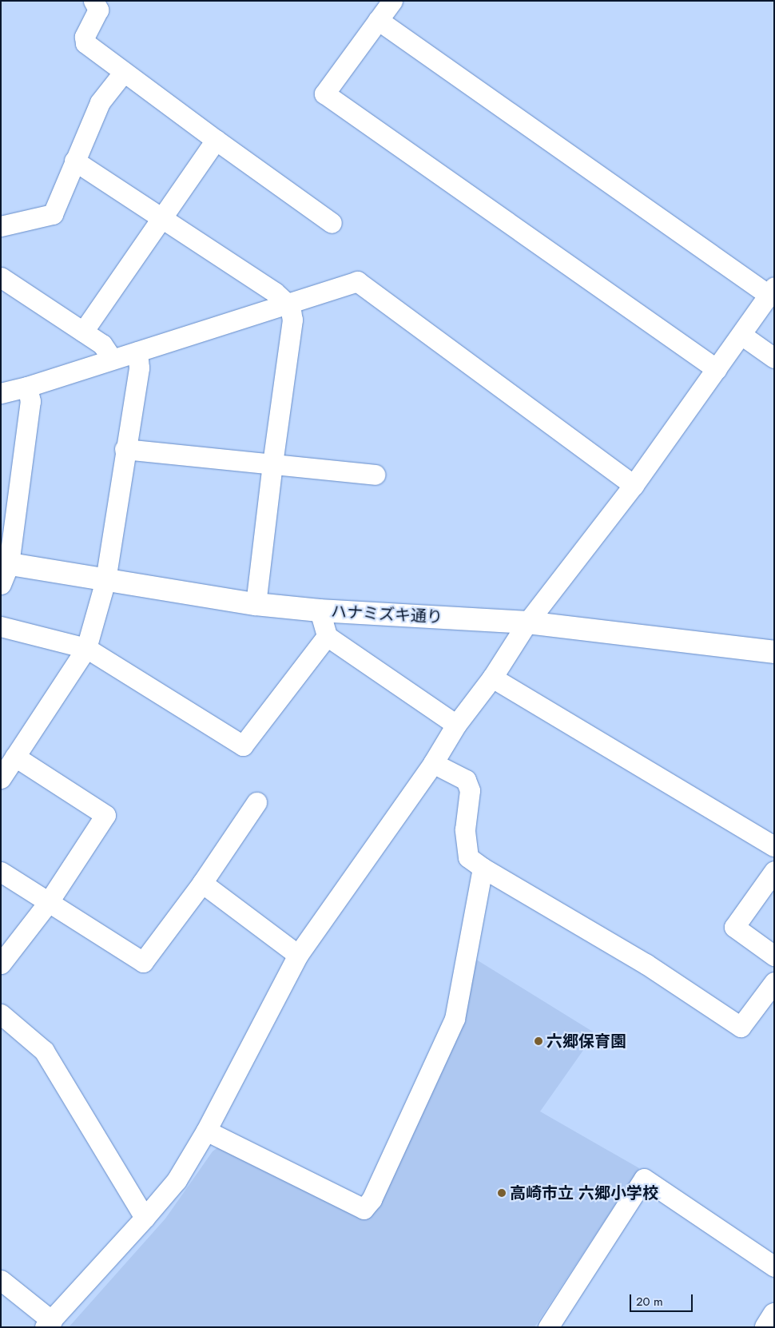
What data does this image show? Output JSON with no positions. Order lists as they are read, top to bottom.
{
  "streets": {
    "street": ["ハナミズキ通り"]
  },
  "places": ["六郷保育園", "高崎市立 六郷小学校"],
  "scale_bar": "20 m"
}
